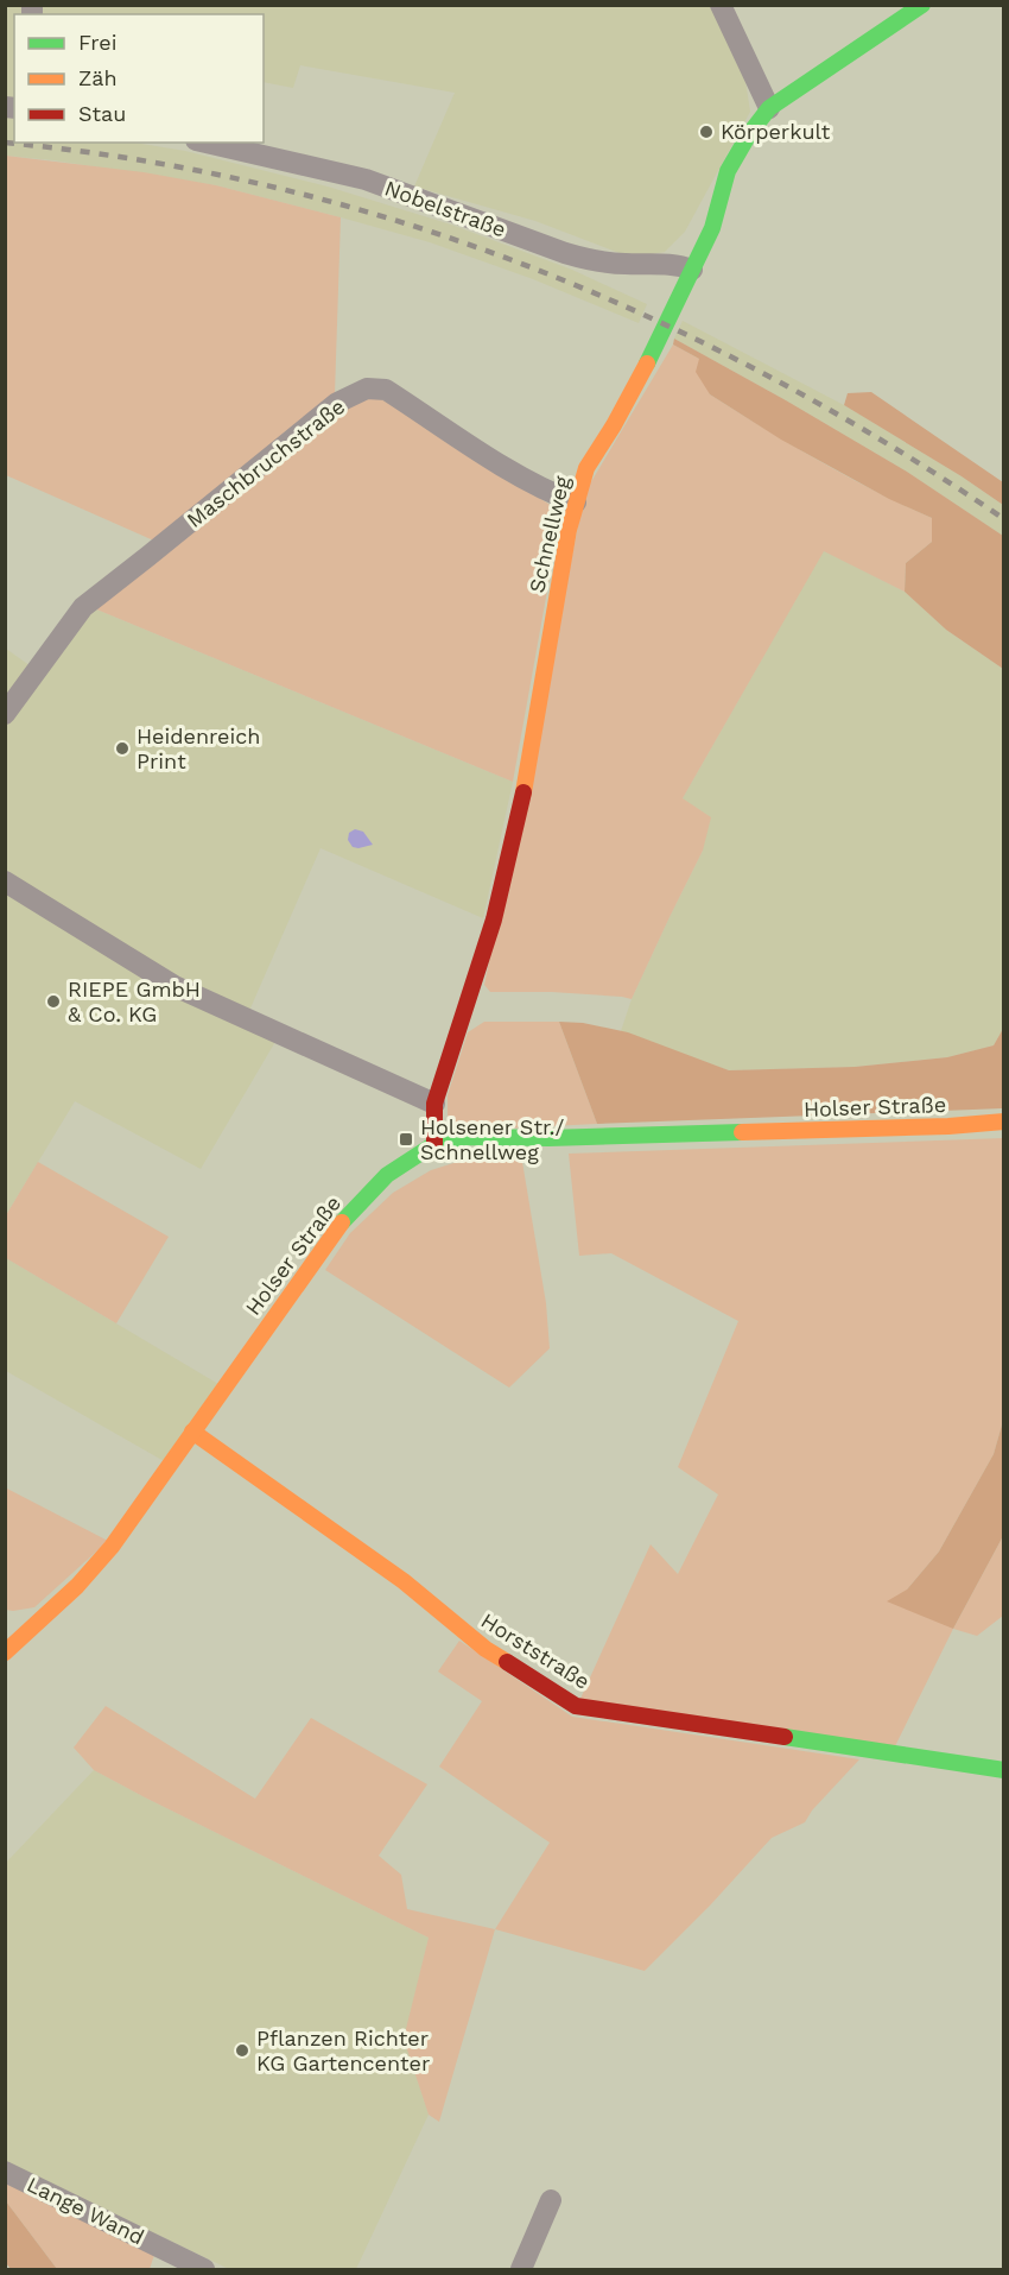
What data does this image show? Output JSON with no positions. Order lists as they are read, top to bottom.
{
  "streets": {
    "street": [
      "Nobelstraße",
      "Maschbruchstraße",
      "Schnellweg",
      "Holser Straße",
      "Horststraße",
      "Lange Wand"
    ]
  },
  "crossings": [
    ["Nobelstraße", "Schnellweg"],
    ["Maschbruchstraße", "Schnellweg"],
    ["Schnellweg", "Holser Straße"],
    ["Holser Straße", "Horststraße"]
  ],
  "places": {
    "other": [
      "Körperkult",
      "Heidenreich Print",
      "RIEPE GmbH & Co. KG",
      "Pflanzen Richter KG Gartencenter"
    ],
    "transit": ["Holsener Str./ Schnellweg"]
  },
  "legend": ["Frei", "Zäh", "Stau"]
}
